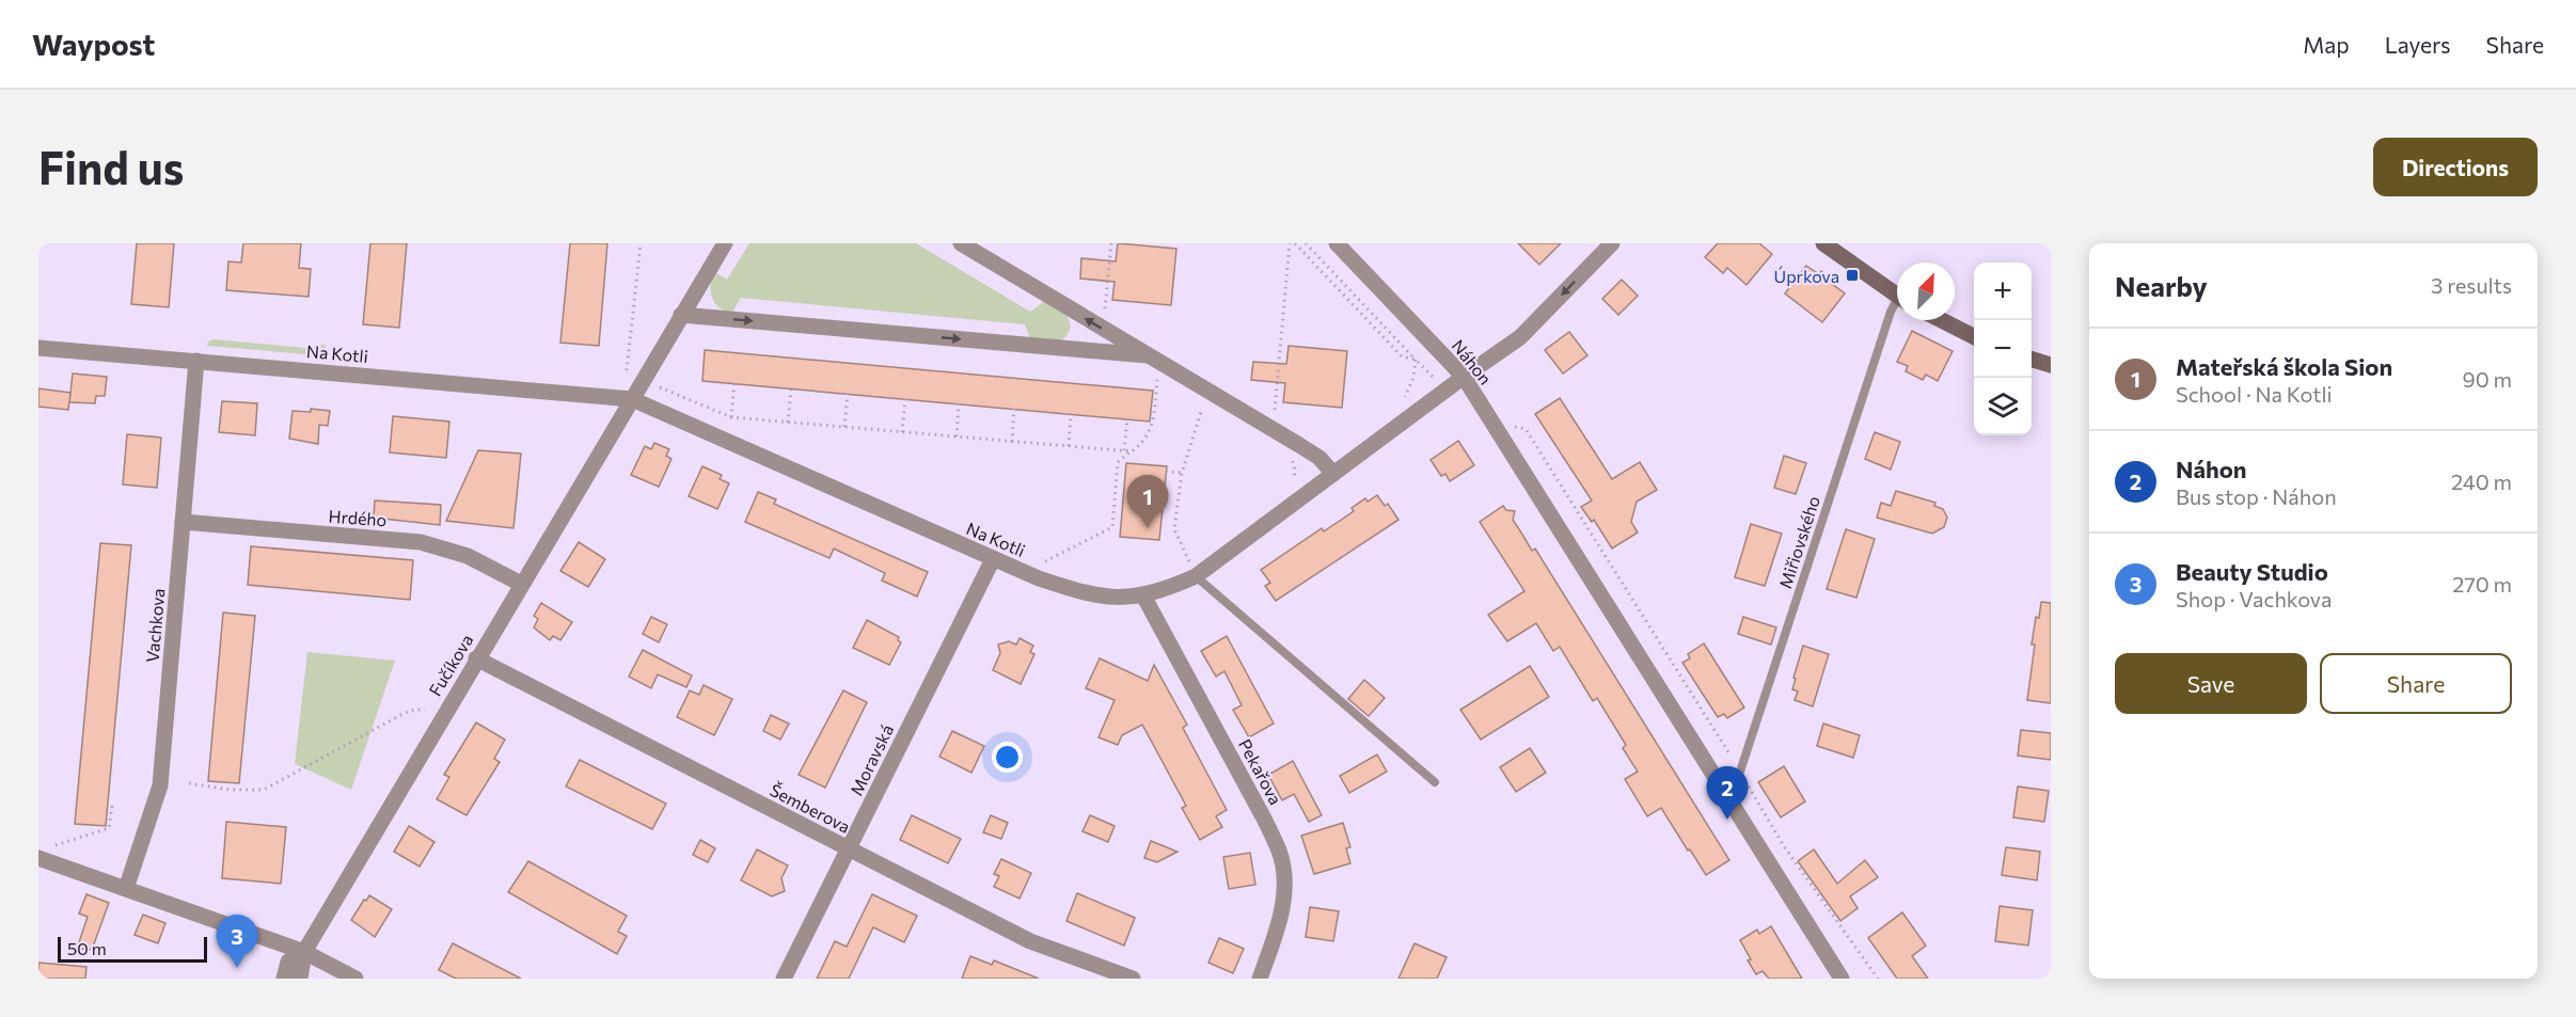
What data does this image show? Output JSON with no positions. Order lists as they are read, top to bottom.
{
  "streets": {
    "street": [
      "Na Kotli",
      "Náhon",
      "Hrdého",
      "Vachkova",
      "Fučíkova",
      "Moravská",
      "Pekařova",
      "Šemberova"
    ],
    "lane": ["Miřiovského"]
  },
  "crossings": [
    ["Na Kotli", "Náhon"],
    ["Na Kotli", "Vachkova"],
    ["Na Kotli", "Fučíkova"],
    ["Na Kotli", "Moravská"],
    ["Na Kotli", "Pekařova"],
    ["Náhon", "Miřiovského"],
    ["Hrdého", "Vachkova"],
    ["Hrdého", "Fučíkova"],
    ["Fučíkova", "Šemberova"],
    ["Moravská", "Šemberova"]
  ],
  "places": {
    "transit": ["Úprkova"]
  },
  "scale_bar": "50 m",
  "north": "top right",
  "page": {
    "header": "Waypost",
    "nav": ["Map", "Layers", "Share"],
    "buttons": [
      "Directions",
      ["Save", "Share"]
    ],
    "title": "Find us",
    "heading": ["Nearby", "3 results"],
    "map_buttons": ["+", "−"],
    "list": [
      {
        "mark": "1",
        "name": "Mateřská škola Sion",
        "note": "School · Na Kotli",
        "value": "90 m"
      },
      {
        "mark": "2",
        "name": "Náhon",
        "note": "Bus stop · Náhon",
        "value": "240 m"
      },
      {
        "mark": "3",
        "name": "Beauty Studio",
        "note": "Shop · Vachkova",
        "value": "270 m"
      }
    ],
    "pins": ["1", "2", "3"],
    "scale": "50 m"
  }
}
